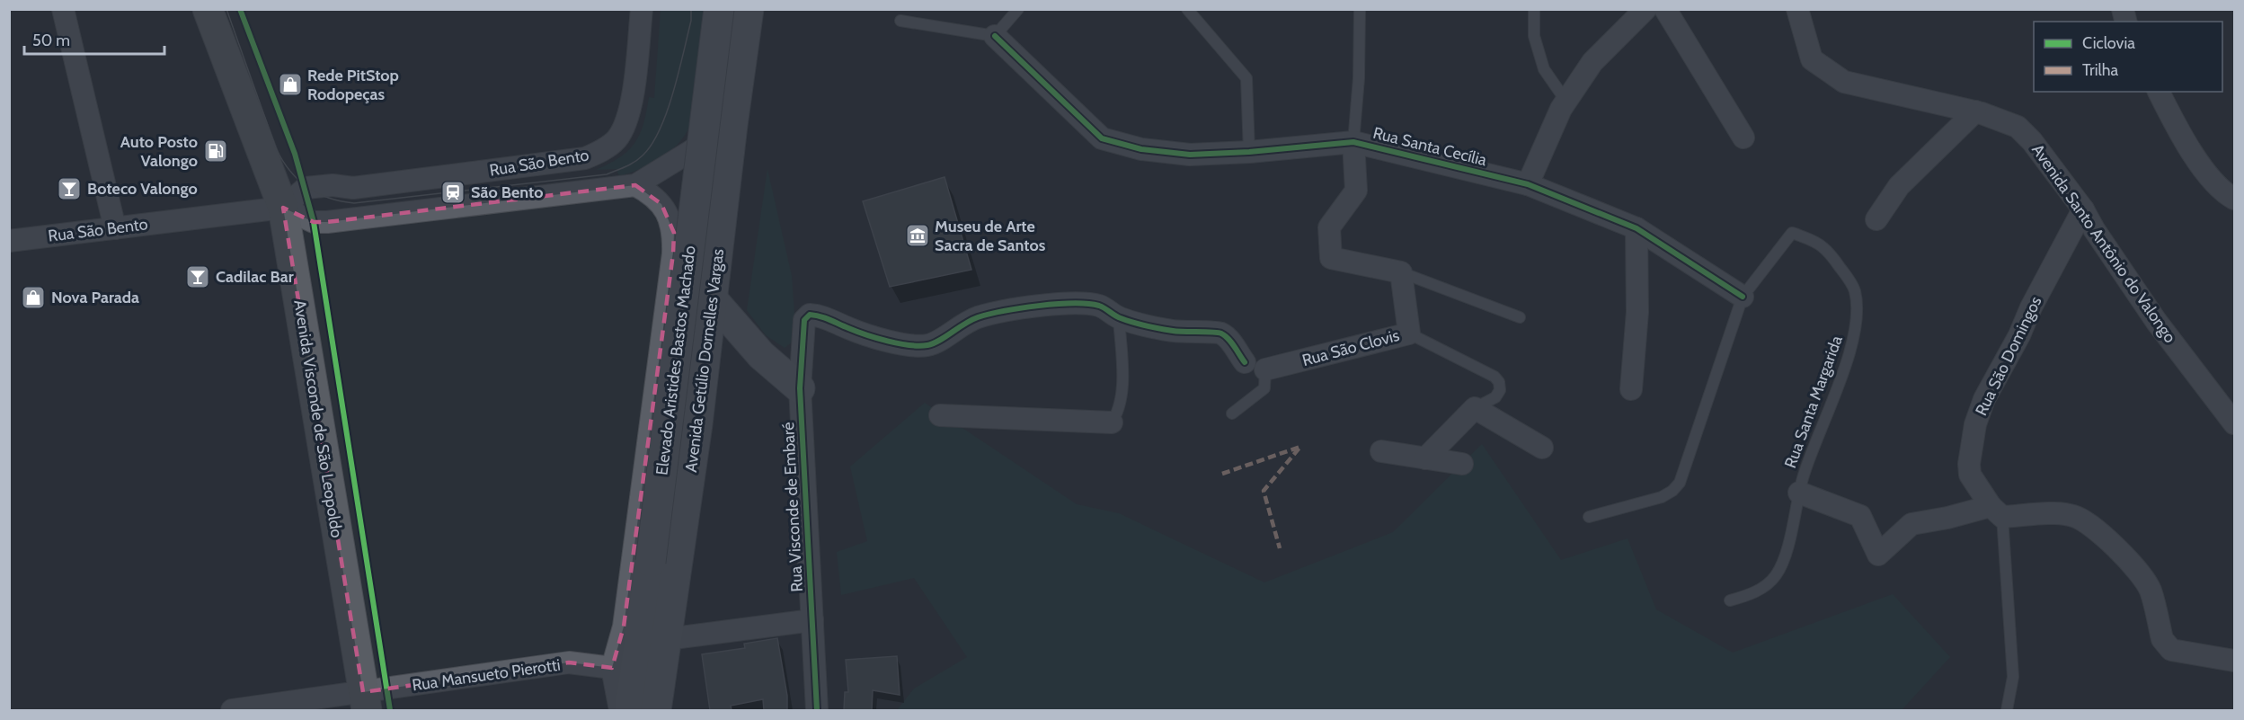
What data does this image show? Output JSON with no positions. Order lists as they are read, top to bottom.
{
  "streets": {
    "main road": ["Elevado Aristides Bastos Machado", "Avenida Getúlio Dornelles Vargas", "Avenida Visconde de São Leopoldo"],
    "street": [
      "Rua Santa Cecília",
      "Rua São Bento",
      "Avenida Santo Antônio do Valongo",
      "Rua São Clovis",
      "Rua São Domingos",
      "Rua Visconde de Embaré",
      "Rua Mansueto Pierotti"
    ],
    "lane": ["Rua Santa Margarida"]
  },
  "crossings": [
    ["Rua Santa Cecília", "Rua Santa Margarida"],
    ["Rua São Bento", "Avenida Getúlio Dornelles Vargas"],
    ["Rua São Bento", "Avenida Visconde de São Leopoldo"],
    ["Avenida Santo Antônio do Valongo", "Rua São Domingos"],
    ["Avenida Visconde de São Leopoldo", "Rua Mansueto Pierotti"]
  ],
  "places": {
    "shop": ["Rede PitStop Rodopeças", "Nova Parada"],
    "fuel station": ["Auto Posto Valongo"],
    "bar": ["Boteco Valongo", "Cadilac Bar"],
    "station": ["São Bento"],
    "museum": ["Museu de Arte Sacra de Santos"]
  },
  "legend": ["Ciclovia", "Trilha"],
  "scale_bar": "50 m"
}
